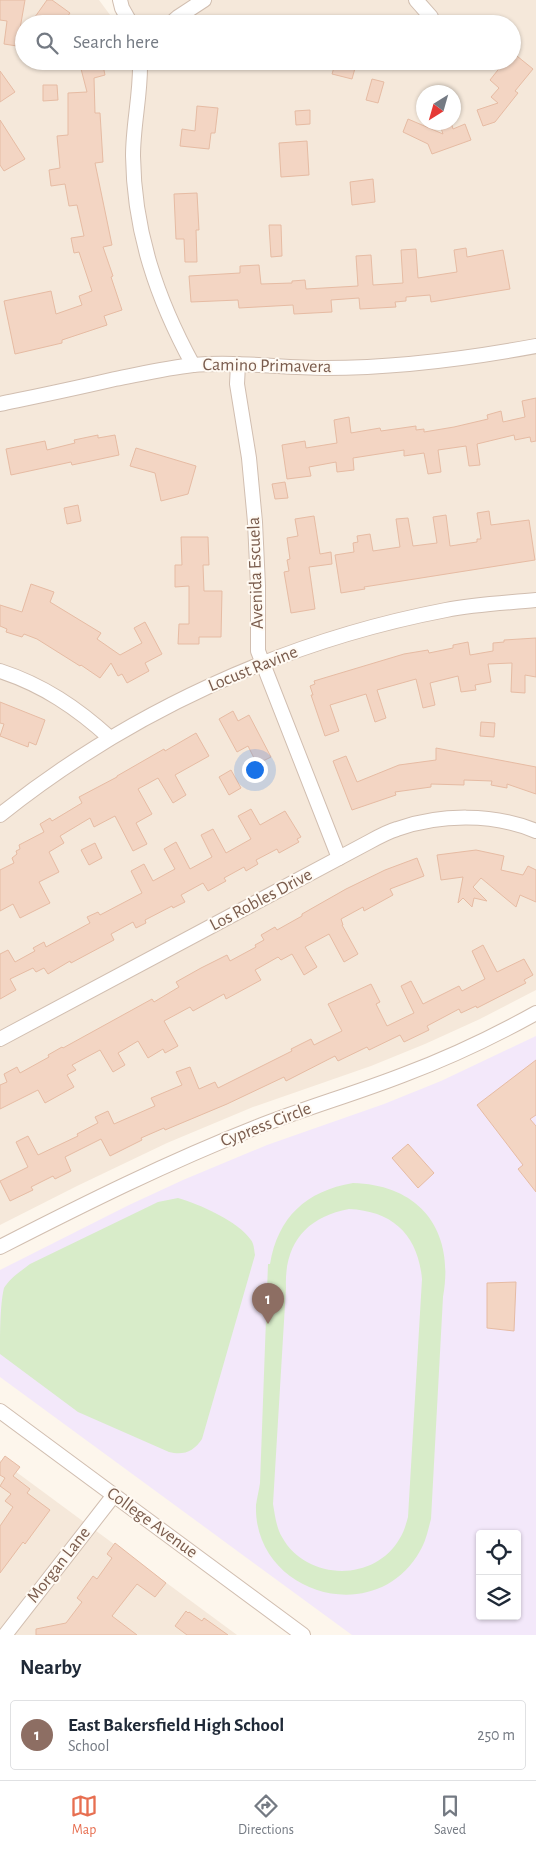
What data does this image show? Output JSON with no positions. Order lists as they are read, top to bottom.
{
  "streets": {
    "street": [
      "Camino Primavera",
      "Avenida Escuela",
      "Locust Ravine",
      "Los Robles Drive",
      "Cypress Circle",
      "College Avenue",
      "Morgan Lane"
    ]
  },
  "crossings": [
    ["Camino Primavera", "Avenida Escuela"],
    ["Avenida Escuela", "Locust Ravine"],
    ["Avenida Escuela", "Los Robles Drive"],
    ["College Avenue", "Morgan Lane"]
  ],
  "north": "bottom left",
  "page": {
    "search": "Search here",
    "pins": "1",
    "heading": "Nearby",
    "list": [
      {
        "mark": "1",
        "name": "East Bakersfield High School",
        "note": "School",
        "value": "250 m"
      }
    ],
    "nav": ["Map", "Directions", "Saved"]
  }
}
